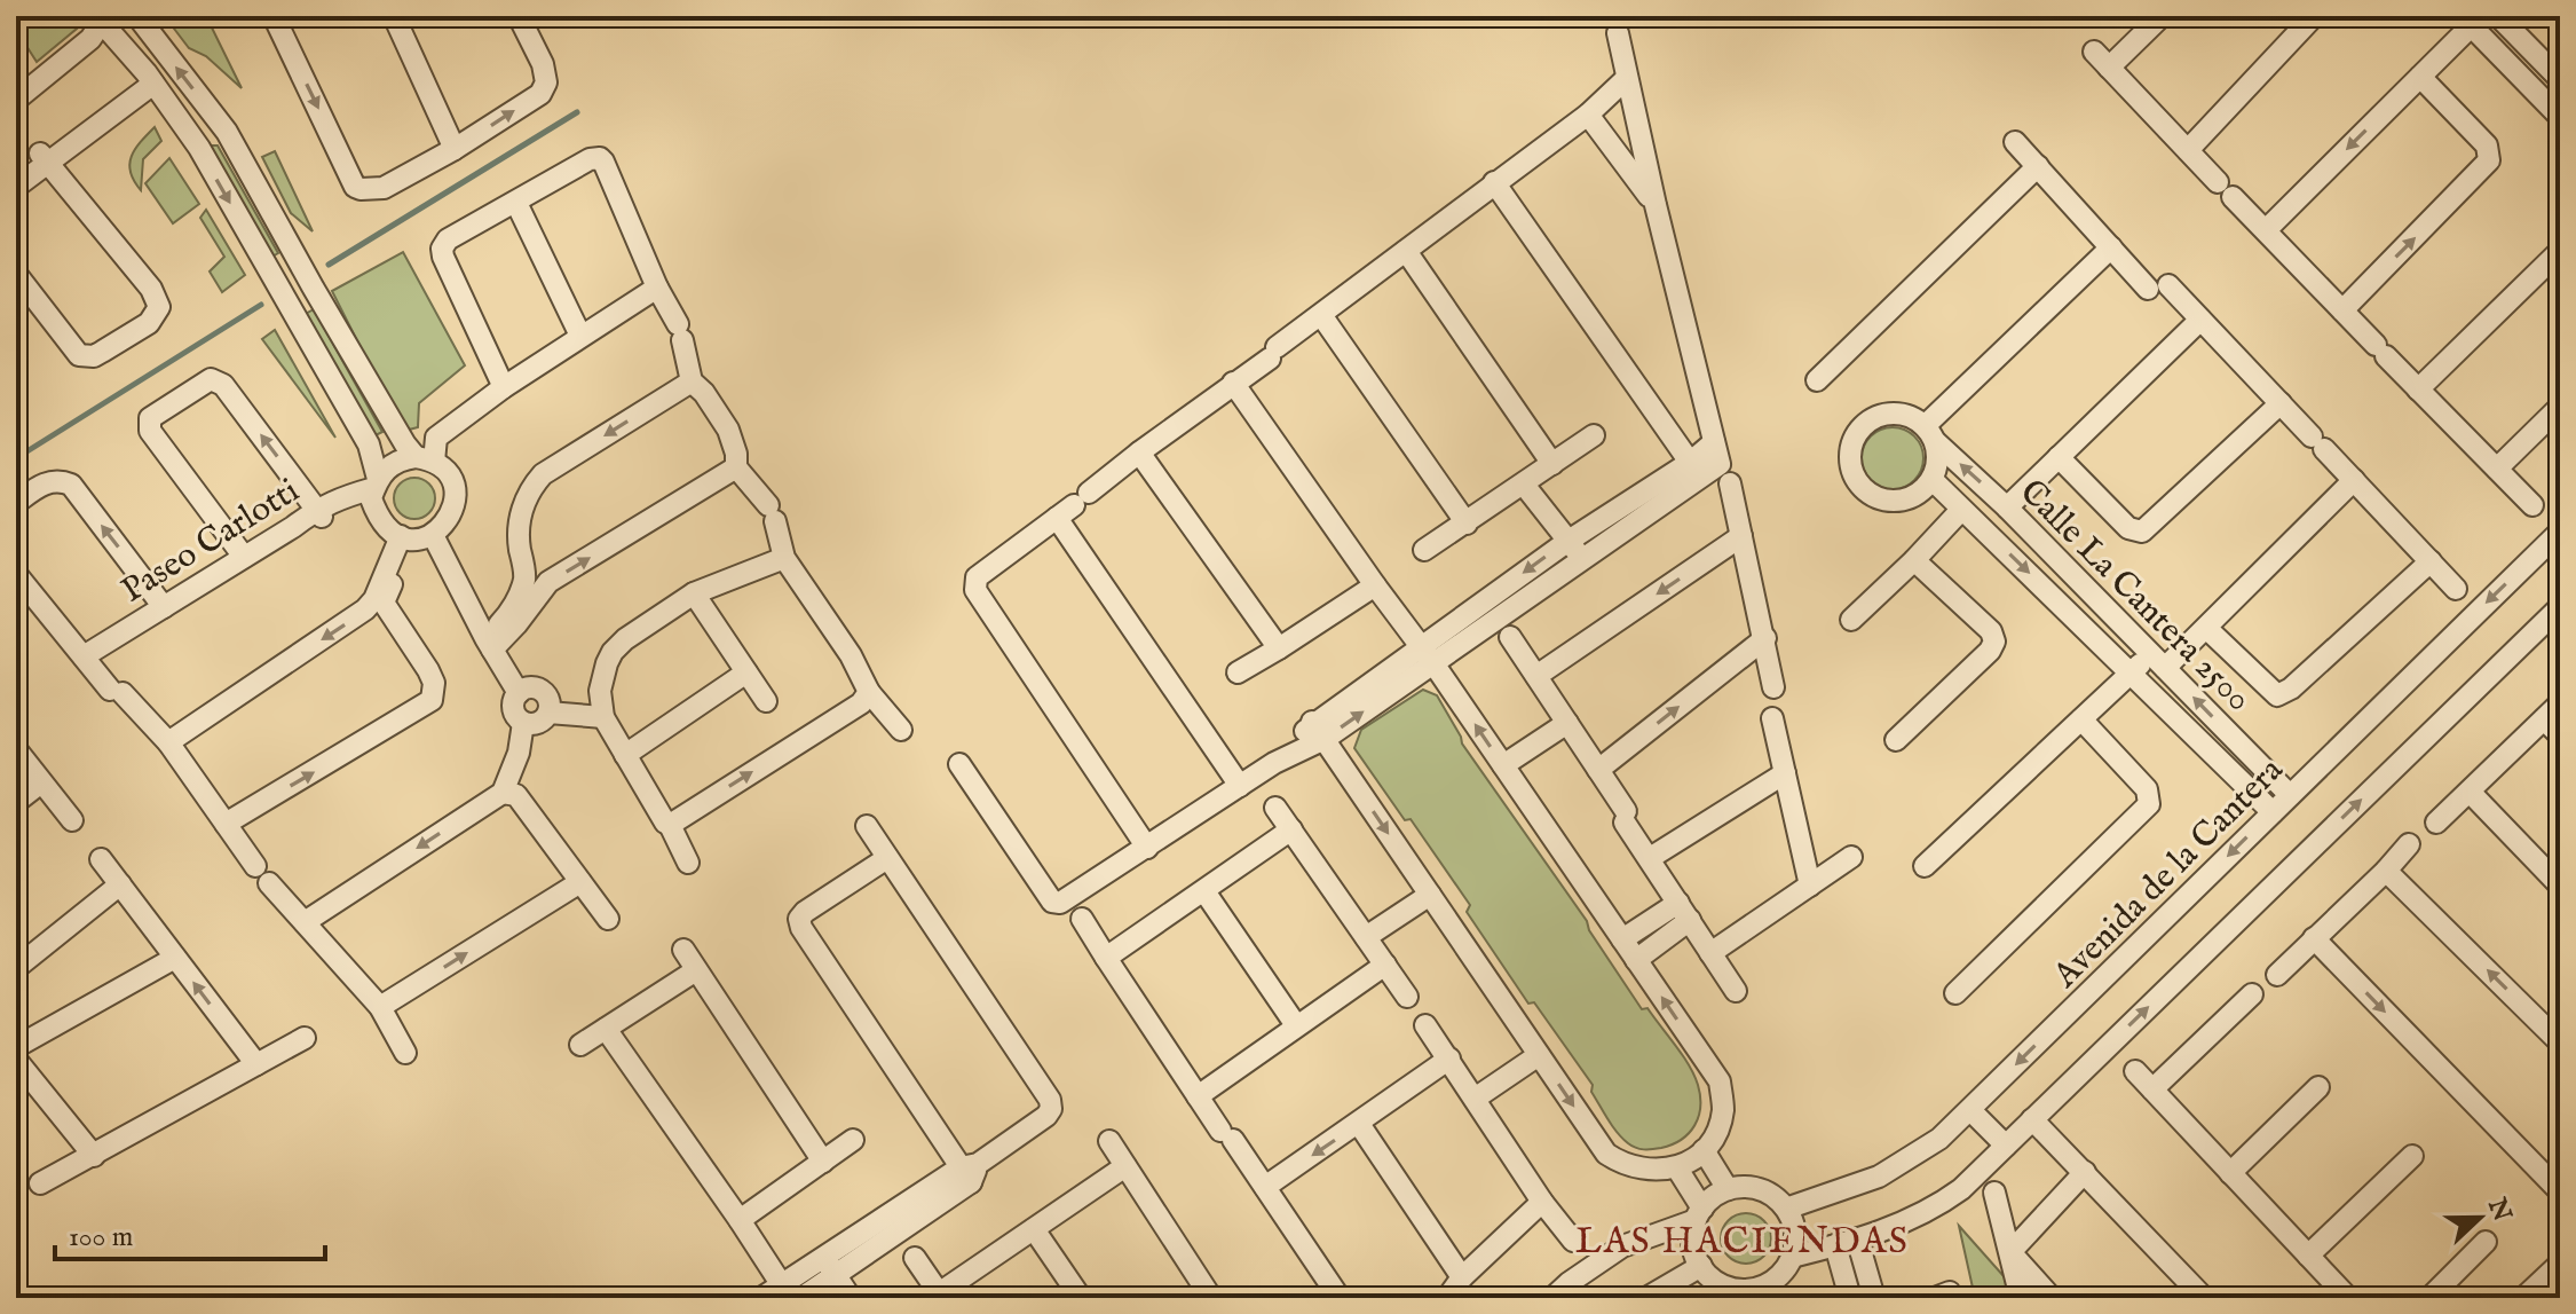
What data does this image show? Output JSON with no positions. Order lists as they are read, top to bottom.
{
  "streets": {
    "street": ["Paseo Carlotti", "Calle La Cantera 2500", "Avenida de la Cantera"]
  },
  "crossings": [
    ["Calle La Cantera 2500", "Avenida de la Cantera"]
  ],
  "districts": ["LAS HACIENDAS"],
  "scale_bar": "100 m",
  "north": "right"
}
